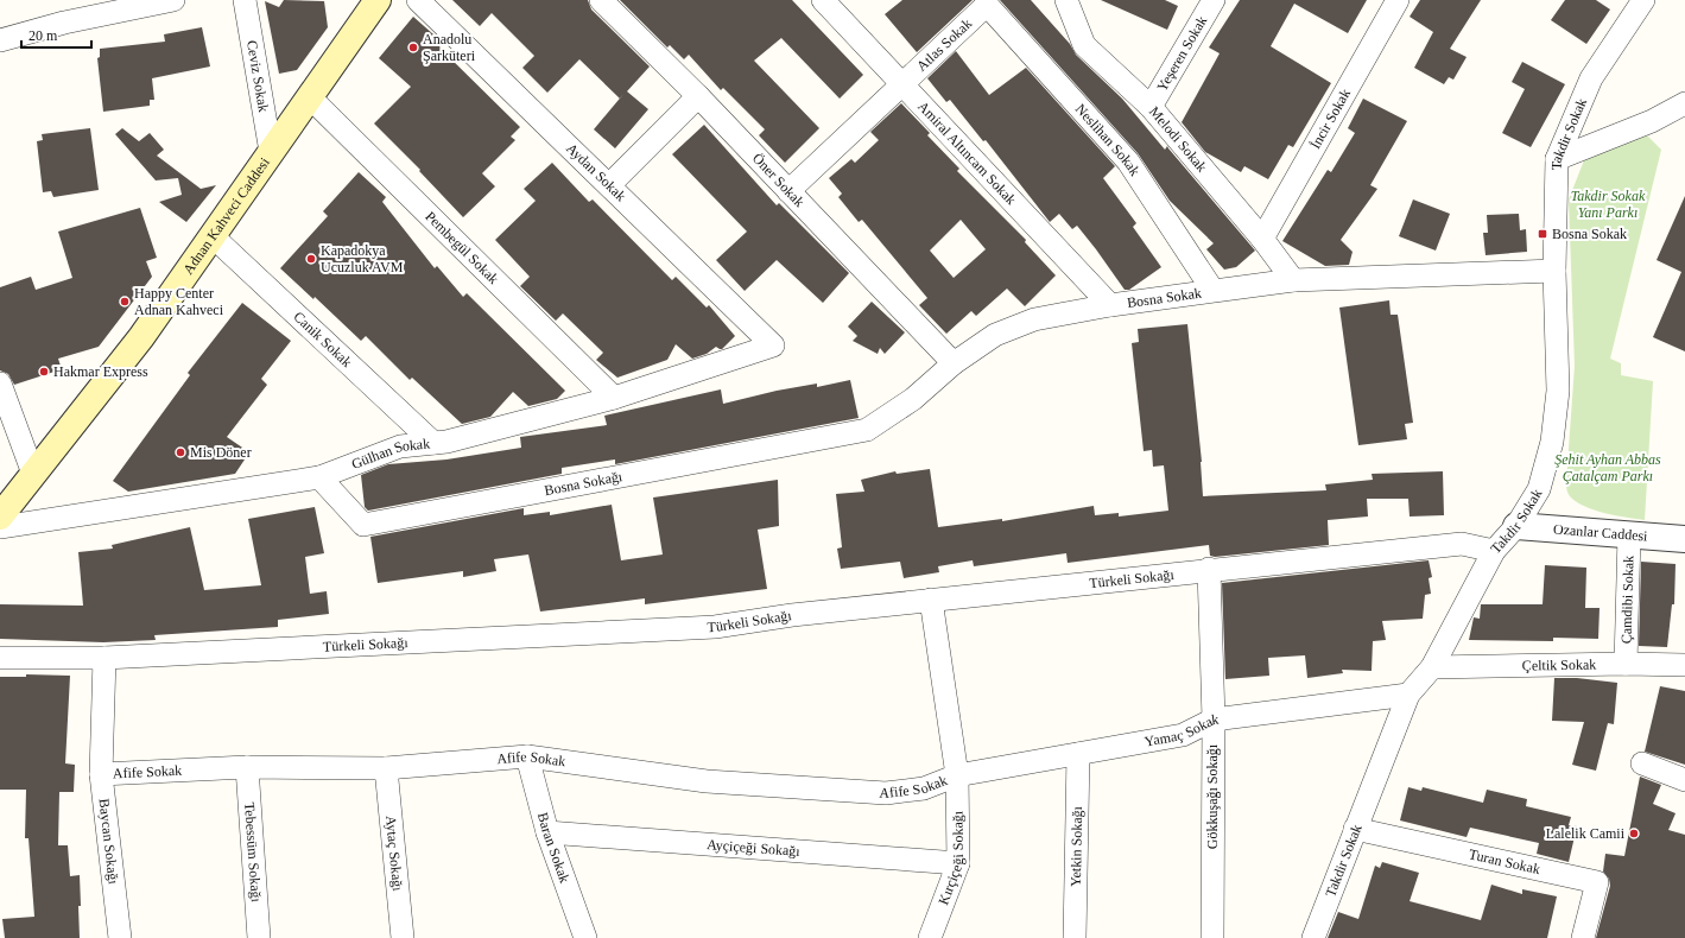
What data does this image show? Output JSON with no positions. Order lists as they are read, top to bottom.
{
  "streets": {
    "main road": ["Adnan Kahveci Caddesi"],
    "street": [
      "Atlas Sokak",
      "Yeşeren Sokak",
      "Ceviz Sokak",
      "İncir Sokak",
      "Takdir Sokak",
      "Melodi Sokak",
      "Neslihan Sokak",
      "Amiral Altıncam Sokak",
      "Aydan Sokak",
      "Öner Sokak",
      "Pembegül Sokak",
      "Bosna Sokak",
      "Canik Sokak",
      "Gülhan Sokak",
      "Bosna Sokağı",
      "Ozanlar Caddesi",
      "Türkeli Sokağı",
      "Çamdibi Sokak",
      "Çeltik Sokak",
      "Yamaç Sokak",
      "Afife Sokak",
      "Gökkuşağı Sokağı",
      "Baycan Sokağı",
      "Yetkin Sokağı",
      "Baran Sokak",
      "Ayçiçeği Sokağı",
      "Tebessüm Sokağı",
      "Aytaç Sokağı",
      "Kırçiçeği Sokağı",
      "Turan Sokak"
    ]
  },
  "crossings": [
    ["Atlas Sokak", "Neslihan Sokak"],
    ["Atlas Sokak", "Amiral Altıncam Sokak"],
    ["Atlas Sokak", "Öner Sokak"],
    ["Yeşeren Sokak", "Melodi Sokak"],
    ["Ceviz Sokak", "Adnan Kahveci Caddesi"],
    ["İncir Sokak", "Melodi Sokak"],
    ["Takdir Sokak", "Bosna Sokak"],
    ["Takdir Sokak", "Ozanlar Caddesi"],
    ["Takdir Sokak", "Türkeli Sokağı"],
    ["Takdir Sokak", "Çeltik Sokak"],
    ["Takdir Sokak", "Yamaç Sokak"],
    ["Takdir Sokak", "Turan Sokak"],
    ["Melodi Sokak", "Bosna Sokak"],
    ["Neslihan Sokak", "Bosna Sokak"],
    ["Amiral Altıncam Sokak", "Bosna Sokak"],
    ["Aydan Sokak", "Gülhan Sokak"],
    ["Öner Sokak", "Bosna Sokak"],
    ["Adnan Kahveci Caddesi", "Pembegül Sokak"],
    ["Adnan Kahveci Caddesi", "Canik Sokak"],
    ["Pembegül Sokak", "Gülhan Sokak"],
    ["Bosna Sokak", "Bosna Sokağı"],
    ["Canik Sokak", "Gülhan Sokak"],
    ["Gülhan Sokak", "Bosna Sokağı"],
    ["Ozanlar Caddesi", "Çamdibi Sokak"],
    ["Türkeli Sokağı", "Gökkuşağı Sokağı"],
    ["Türkeli Sokağı", "Baycan Sokağı"],
    ["Türkeli Sokağı", "Kırçiçeği Sokağı"],
    ["Çamdibi Sokak", "Çeltik Sokak"],
    ["Yamaç Sokak", "Afife Sokak"],
    ["Yamaç Sokak", "Gökkuşağı Sokağı"],
    ["Yamaç Sokak", "Yetkin Sokağı"],
    ["Yamaç Sokak", "Kırçiçeği Sokağı"],
    ["Afife Sokak", "Baycan Sokağı"],
    ["Afife Sokak", "Baran Sokak"],
    ["Afife Sokak", "Tebessüm Sokağı"],
    ["Afife Sokak", "Aytaç Sokağı"],
    ["Afife Sokak", "Kırçiçeği Sokağı"],
    ["Baran Sokak", "Ayçiçeği Sokağı"],
    ["Ayçiçeği Sokağı", "Kırçiçeği Sokağı"]
  ],
  "parks": ["Takdir Sokak Yanı Parkı", "Şehit Ayhan Abbas Çatalçam Parkı"],
  "places": {
    "other": [
      "Anadolu Şarküteri",
      "Kapadokya Ucuzluk AVM",
      "Happy Center Adnan Kahveci",
      "Hakmar Express",
      "Mis Döner",
      "Lalelik Camii"
    ],
    "transit": ["Bosna Sokak"]
  },
  "scale_bar": "20 m"
}
